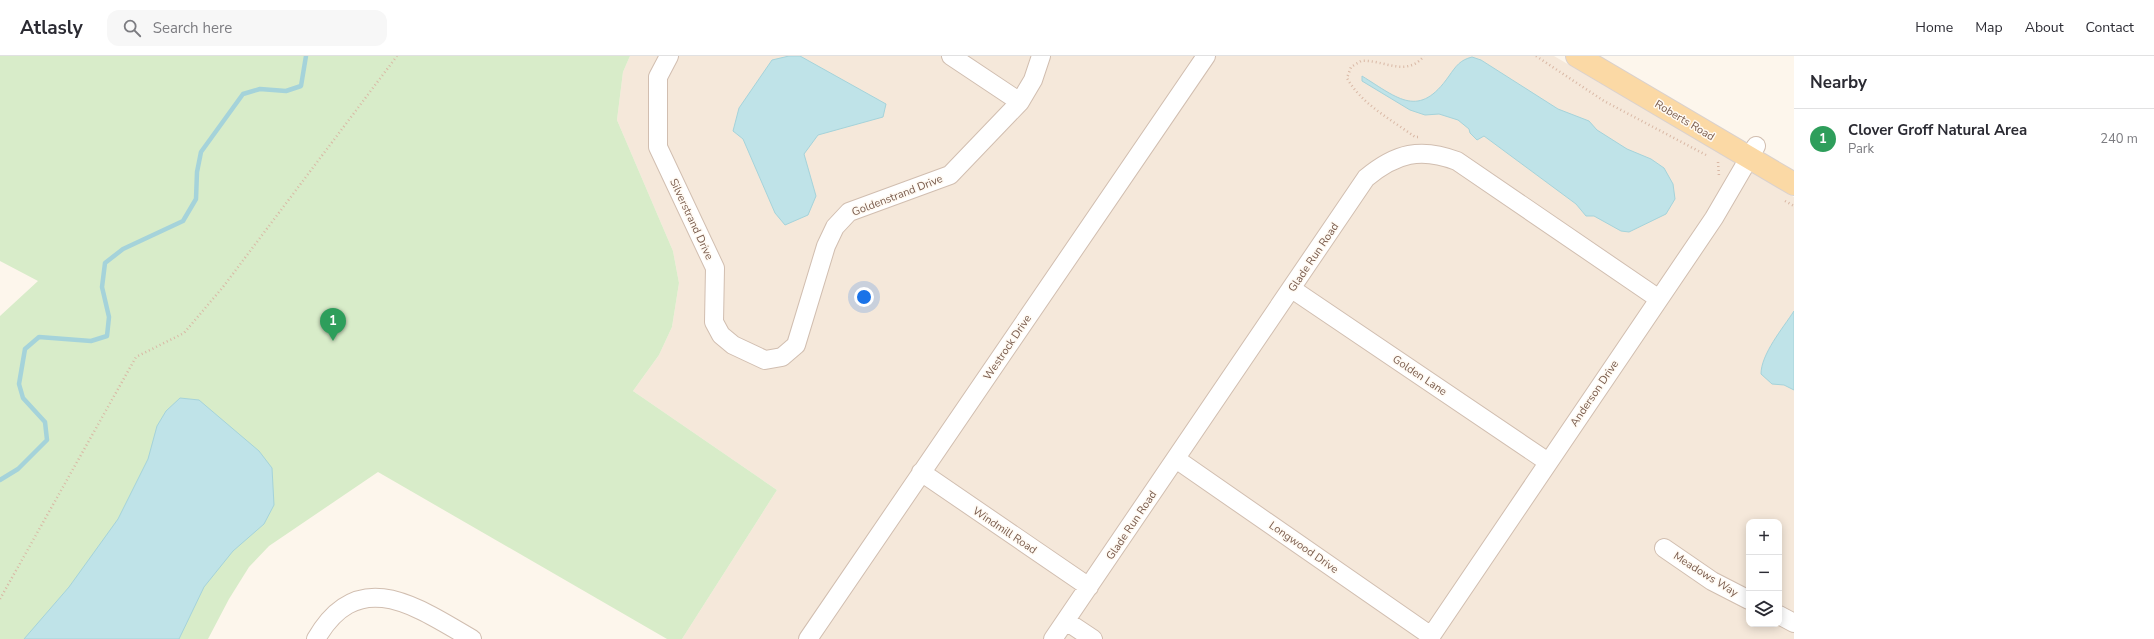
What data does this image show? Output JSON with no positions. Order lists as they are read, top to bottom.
{
  "streets": {
    "main road": ["Roberts Road"],
    "street": [
      "Goldenstrand Drive",
      "Silverstrand Drive",
      "Glade Run Road",
      "Westrock Drive",
      "Golden Lane",
      "Anderson Drive",
      "Windmill Road",
      "Longwood Drive",
      "Meadows Way"
    ]
  },
  "crossings": [
    ["Roberts Road", "Anderson Drive"],
    ["Goldenstrand Drive", "Silverstrand Drive"],
    ["Glade Run Road", "Golden Lane"],
    ["Glade Run Road", "Anderson Drive"],
    ["Glade Run Road", "Windmill Road"],
    ["Glade Run Road", "Longwood Drive"],
    ["Westrock Drive", "Windmill Road"],
    ["Golden Lane", "Anderson Drive"],
    ["Anderson Drive", "Longwood Drive"]
  ],
  "page": {
    "header": "Atlasly",
    "search": "Search here",
    "nav": [
      "Home",
      "Map",
      "About",
      "Contact"
    ],
    "heading": "Nearby",
    "list": [
      {
        "mark": "1",
        "name": "Clover Groff Natural Area",
        "note": "Park",
        "value": "240 m"
      }
    ],
    "pins": "1",
    "map_buttons": ["+", "−"]
  }
}
